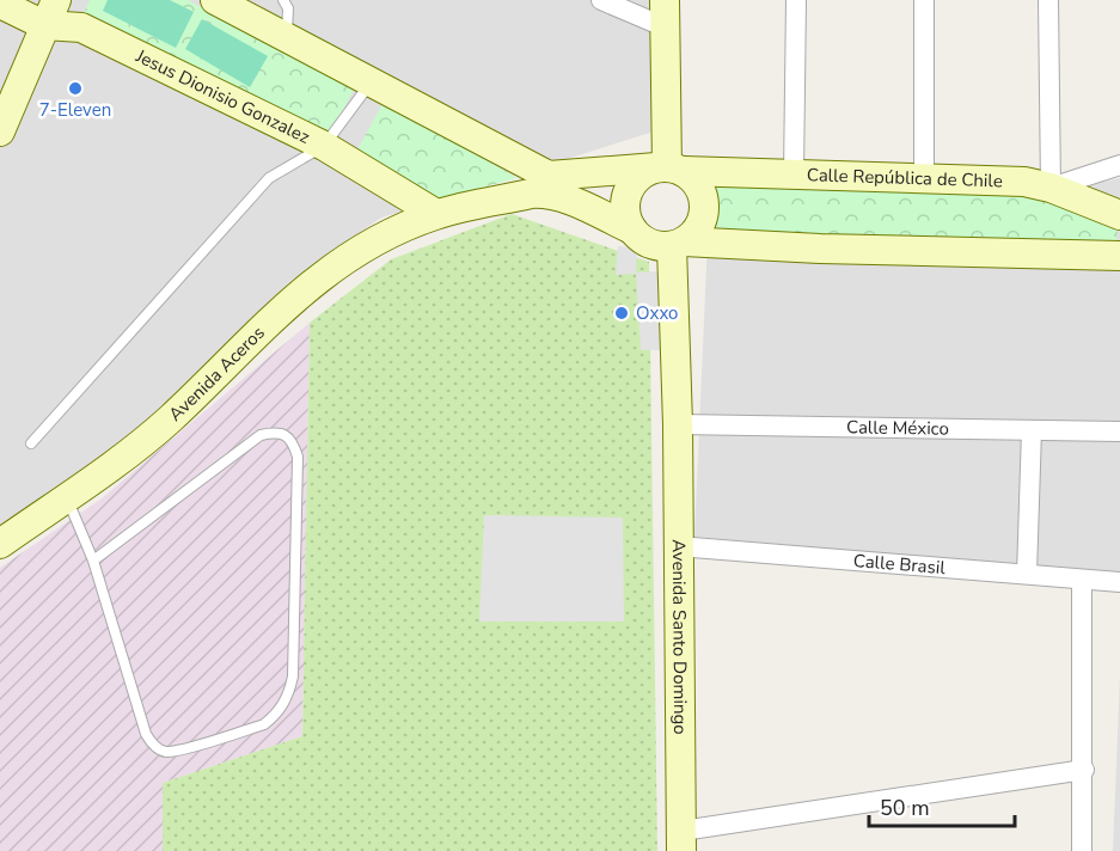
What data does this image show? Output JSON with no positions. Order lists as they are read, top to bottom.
{
  "streets": {
    "street": [
      "Jesus Dionisio Gonzalez",
      "Calle República de Chile",
      "Avenida Aceros",
      "Calle México",
      "Calle Brasil",
      "Avenida Santo Domingo"
    ]
  },
  "crossings": [
    ["Jesus Dionisio Gonzalez", "Avenida Aceros"],
    ["Calle República de Chile", "Avenida Santo Domingo"],
    ["Calle México", "Avenida Santo Domingo"],
    ["Calle Brasil", "Avenida Santo Domingo"]
  ],
  "places": ["7-Eleven", "Oxxo"],
  "scale_bar": "50 m"
}
